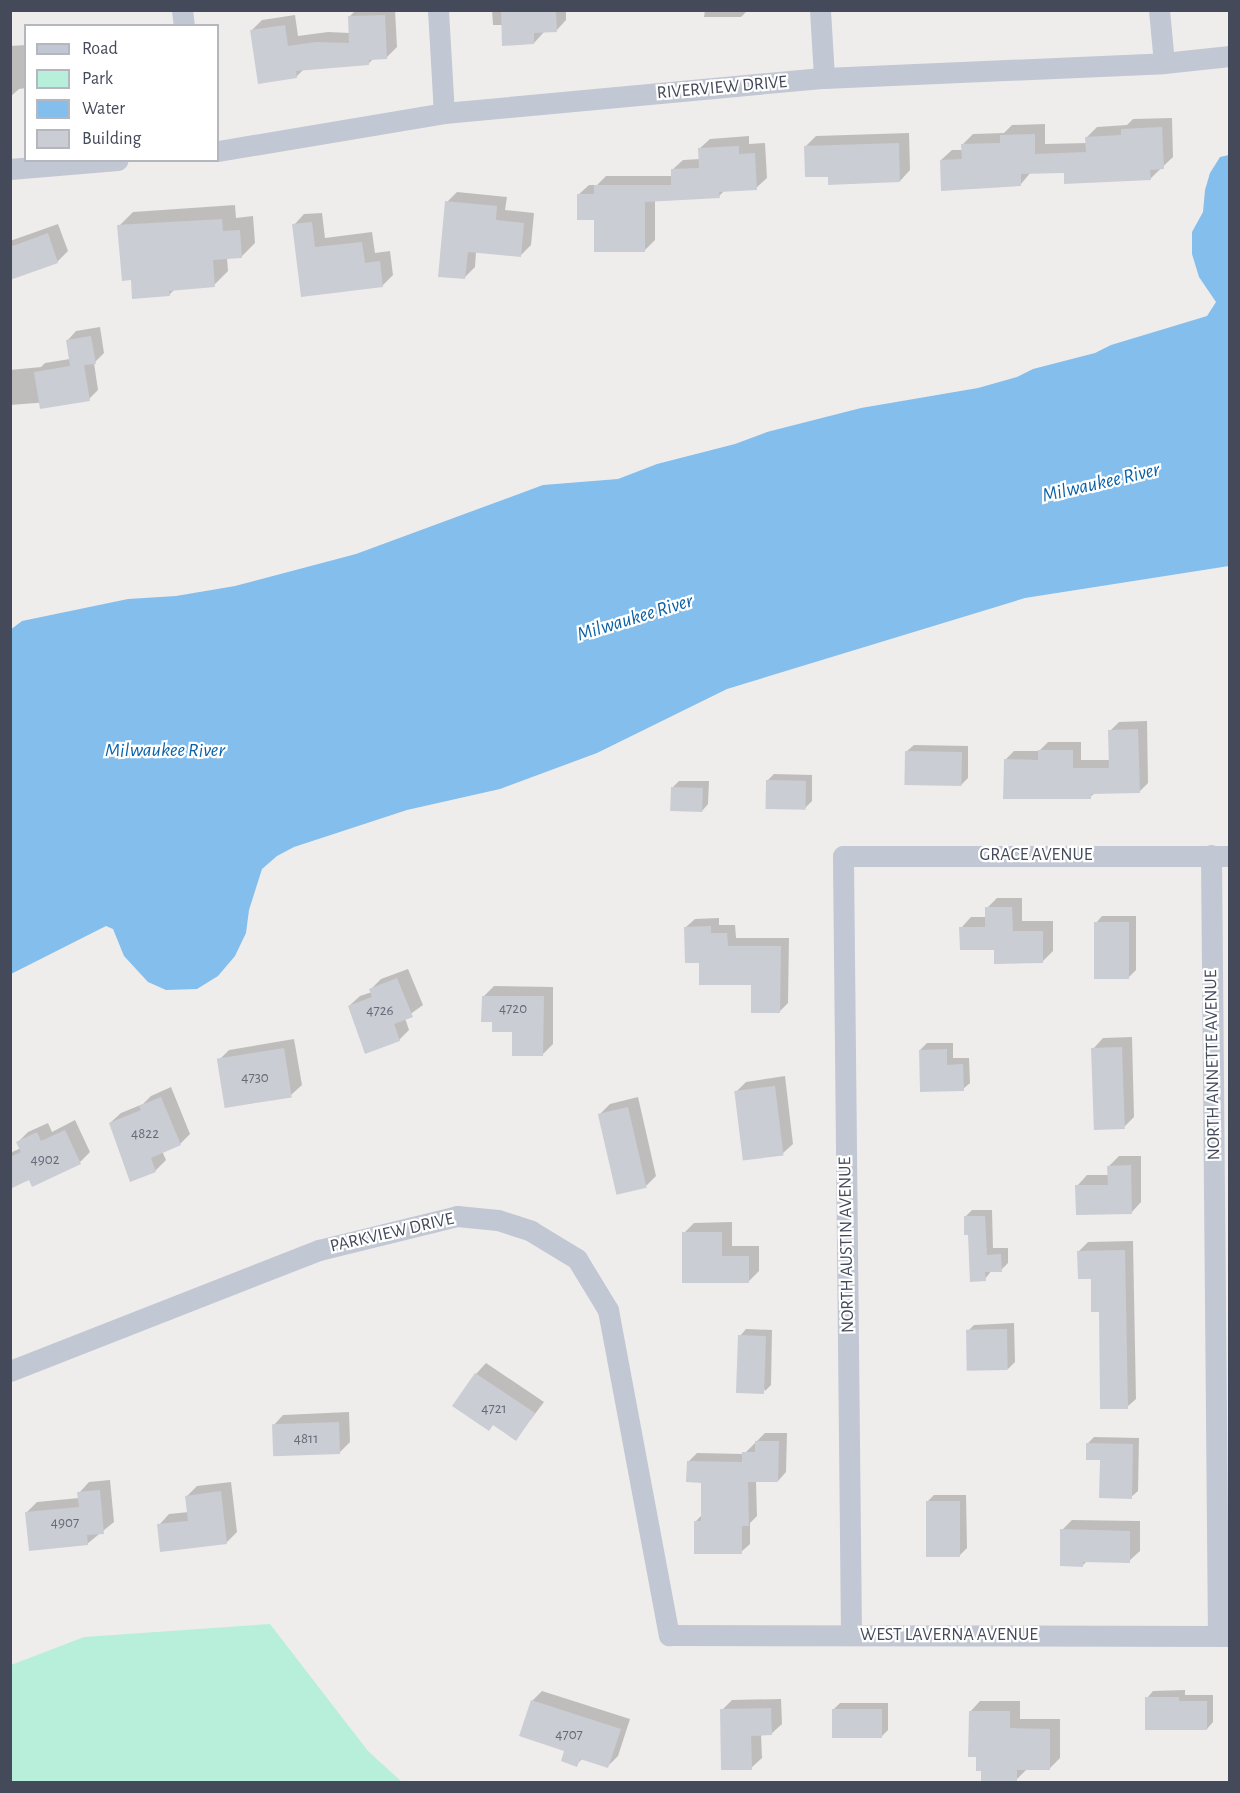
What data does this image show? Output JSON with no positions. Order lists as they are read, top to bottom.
{
  "streets": {
    "street": [
      "RIVERVIEW DRIVE",
      "GRACE AVENUE",
      "NORTH ANNETTE AVENUE",
      "PARKVIEW DRIVE",
      "NORTH AUSTIN AVENUE",
      "WEST LAVERNA AVENUE"
    ]
  },
  "crossings": [
    ["GRACE AVENUE", "NORTH ANNETTE AVENUE"],
    ["GRACE AVENUE", "NORTH AUSTIN AVENUE"],
    ["NORTH ANNETTE AVENUE", "WEST LAVERNA AVENUE"],
    ["PARKVIEW DRIVE", "WEST LAVERNA AVENUE"],
    ["NORTH AUSTIN AVENUE", "WEST LAVERNA AVENUE"]
  ],
  "water": ["Milwaukee River"],
  "house_numbers": [
    "4720",
    "4726",
    "4730",
    "4822",
    "4902",
    "4721",
    "4811",
    "4907",
    "4707"
  ],
  "legend": [
    "Road",
    "Park",
    "Water",
    "Building"
  ]
}
